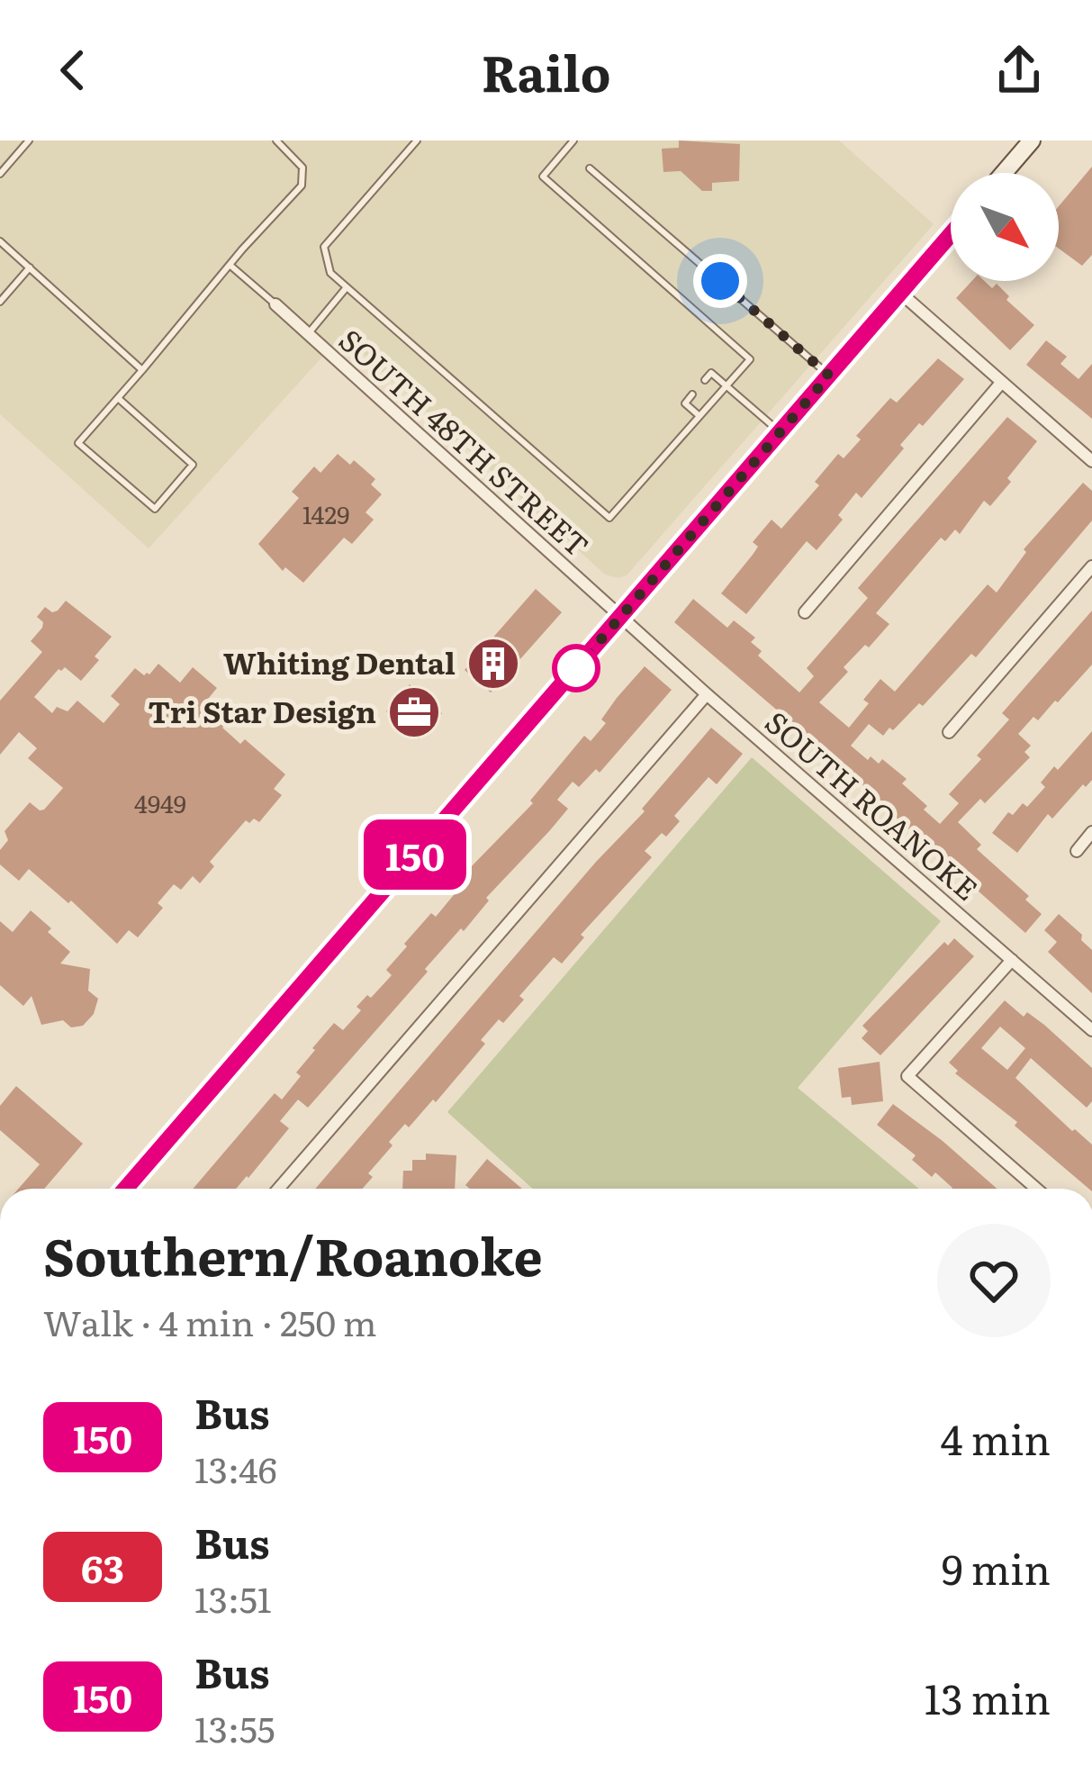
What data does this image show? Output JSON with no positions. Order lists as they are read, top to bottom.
{
  "streets": {
    "street": ["SOUTH 48TH STREET", "SOUTH ROANOKE"]
  },
  "crossings": [
    ["SOUTH 48TH STREET", "SOUTH ROANOKE"]
  ],
  "places": {
    "building": ["Whiting Dental"],
    "office": ["Tri Star Design"]
  },
  "lines": ["bus line 150"],
  "house_numbers": ["1429", "4949"],
  "north": "bottom right",
  "page": {
    "header": "Railo",
    "on_map": "150",
    "heading": ["Southern/Roanoke", "Walk · 4 min · 250 m"],
    "list": [
      {
        "mark": "150",
        "name": "Bus",
        "note": "13:46",
        "value": "4 min"
      },
      {
        "mark": "63",
        "name": "Bus",
        "note": "13:51",
        "value": "9 min"
      },
      {
        "mark": "150",
        "name": "Bus",
        "note": "13:55",
        "value": "13 min"
      }
    ]
  }
}
